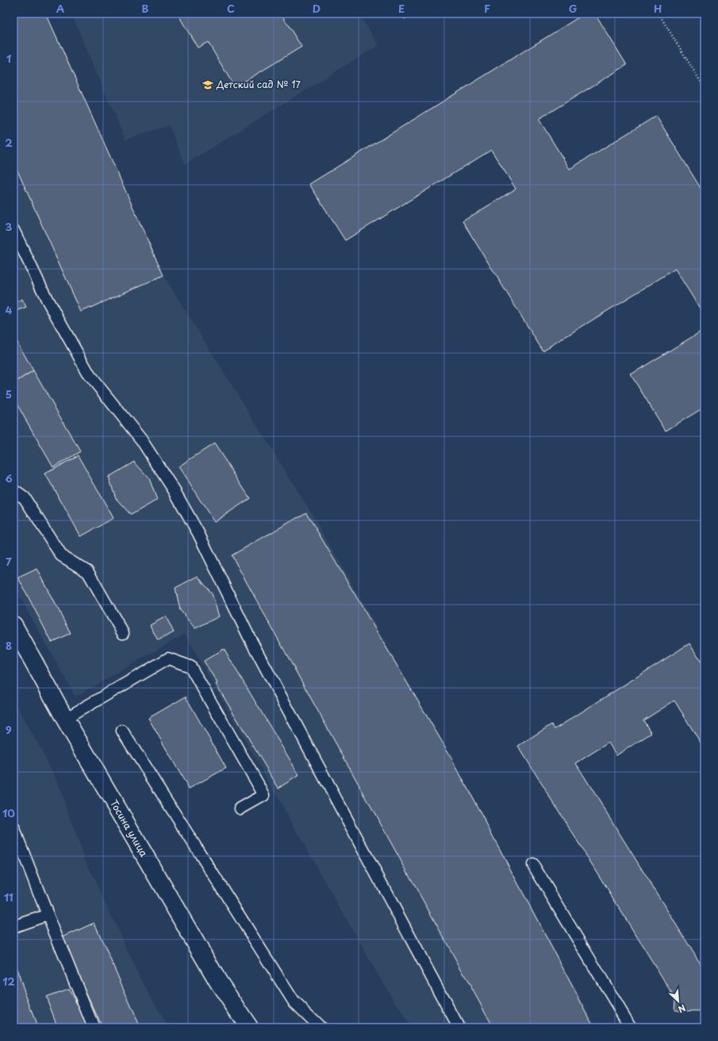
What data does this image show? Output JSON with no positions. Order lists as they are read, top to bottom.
{
  "streets": {
    "street": ["Тосина улица"]
  },
  "places": {
    "school or university": ["Детский сад № 17"]
  },
  "north": "bottom right",
  "grid": {
    "columns": [
      "A",
      "B",
      "C",
      "D",
      "E",
      "F",
      "G",
      "H"
    ],
    "rows": [
      "1",
      "2",
      "3",
      "4",
      "5",
      "6",
      "7",
      "8",
      "9",
      "10",
      "11",
      "12"
    ]
  }
}
